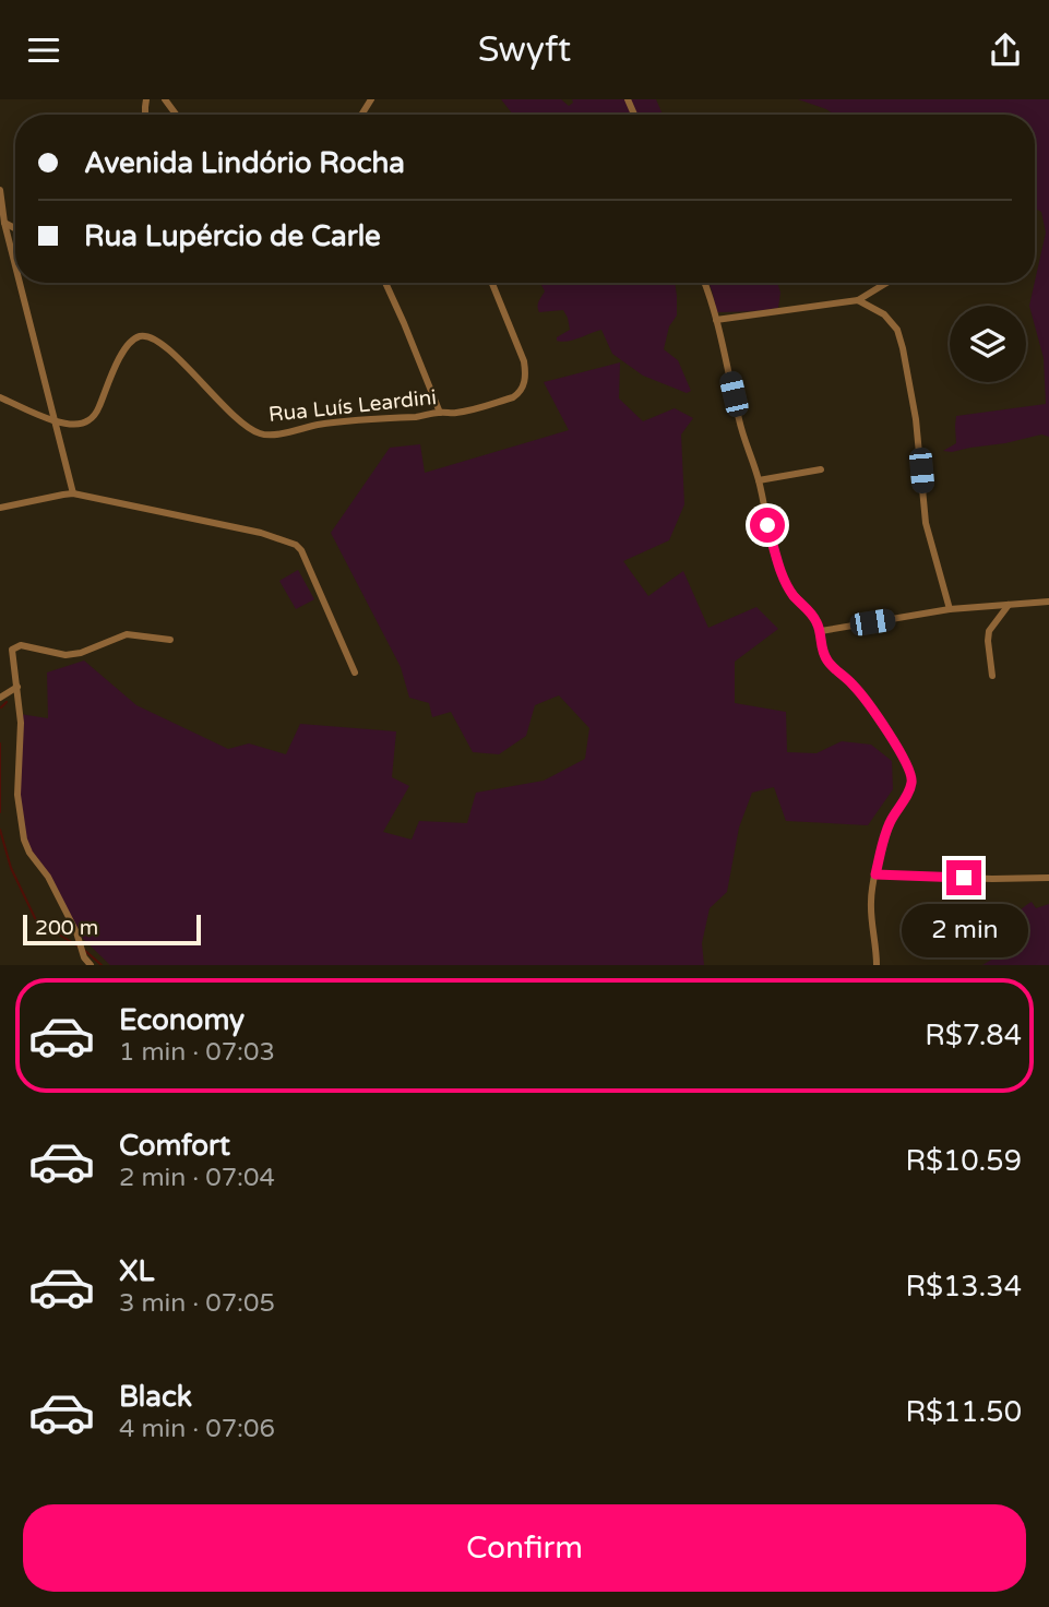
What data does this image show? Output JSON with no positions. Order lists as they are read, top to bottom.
{
  "streets": {
    "street": ["Rua Luís Leardini"]
  },
  "scale_bar": "200 m",
  "page": {
    "header": "Swyft",
    "banner": ["Avenida Lindório Rocha", "Rua Lupércio de Carle"],
    "bubble": "2 min",
    "scale": "200 m",
    "list": [
      {
        "name": "Economy",
        "note": "1 min · 07:03",
        "value": "R$7.84"
      },
      {
        "name": "Comfort",
        "note": "2 min · 07:04",
        "value": "R$10.59"
      },
      {
        "name": "XL",
        "note": "3 min · 07:05",
        "value": "R$13.34"
      },
      {
        "name": "Black",
        "note": "4 min · 07:06",
        "value": "R$11.50"
      }
    ],
    "buttons": "Confirm"
  }
}
